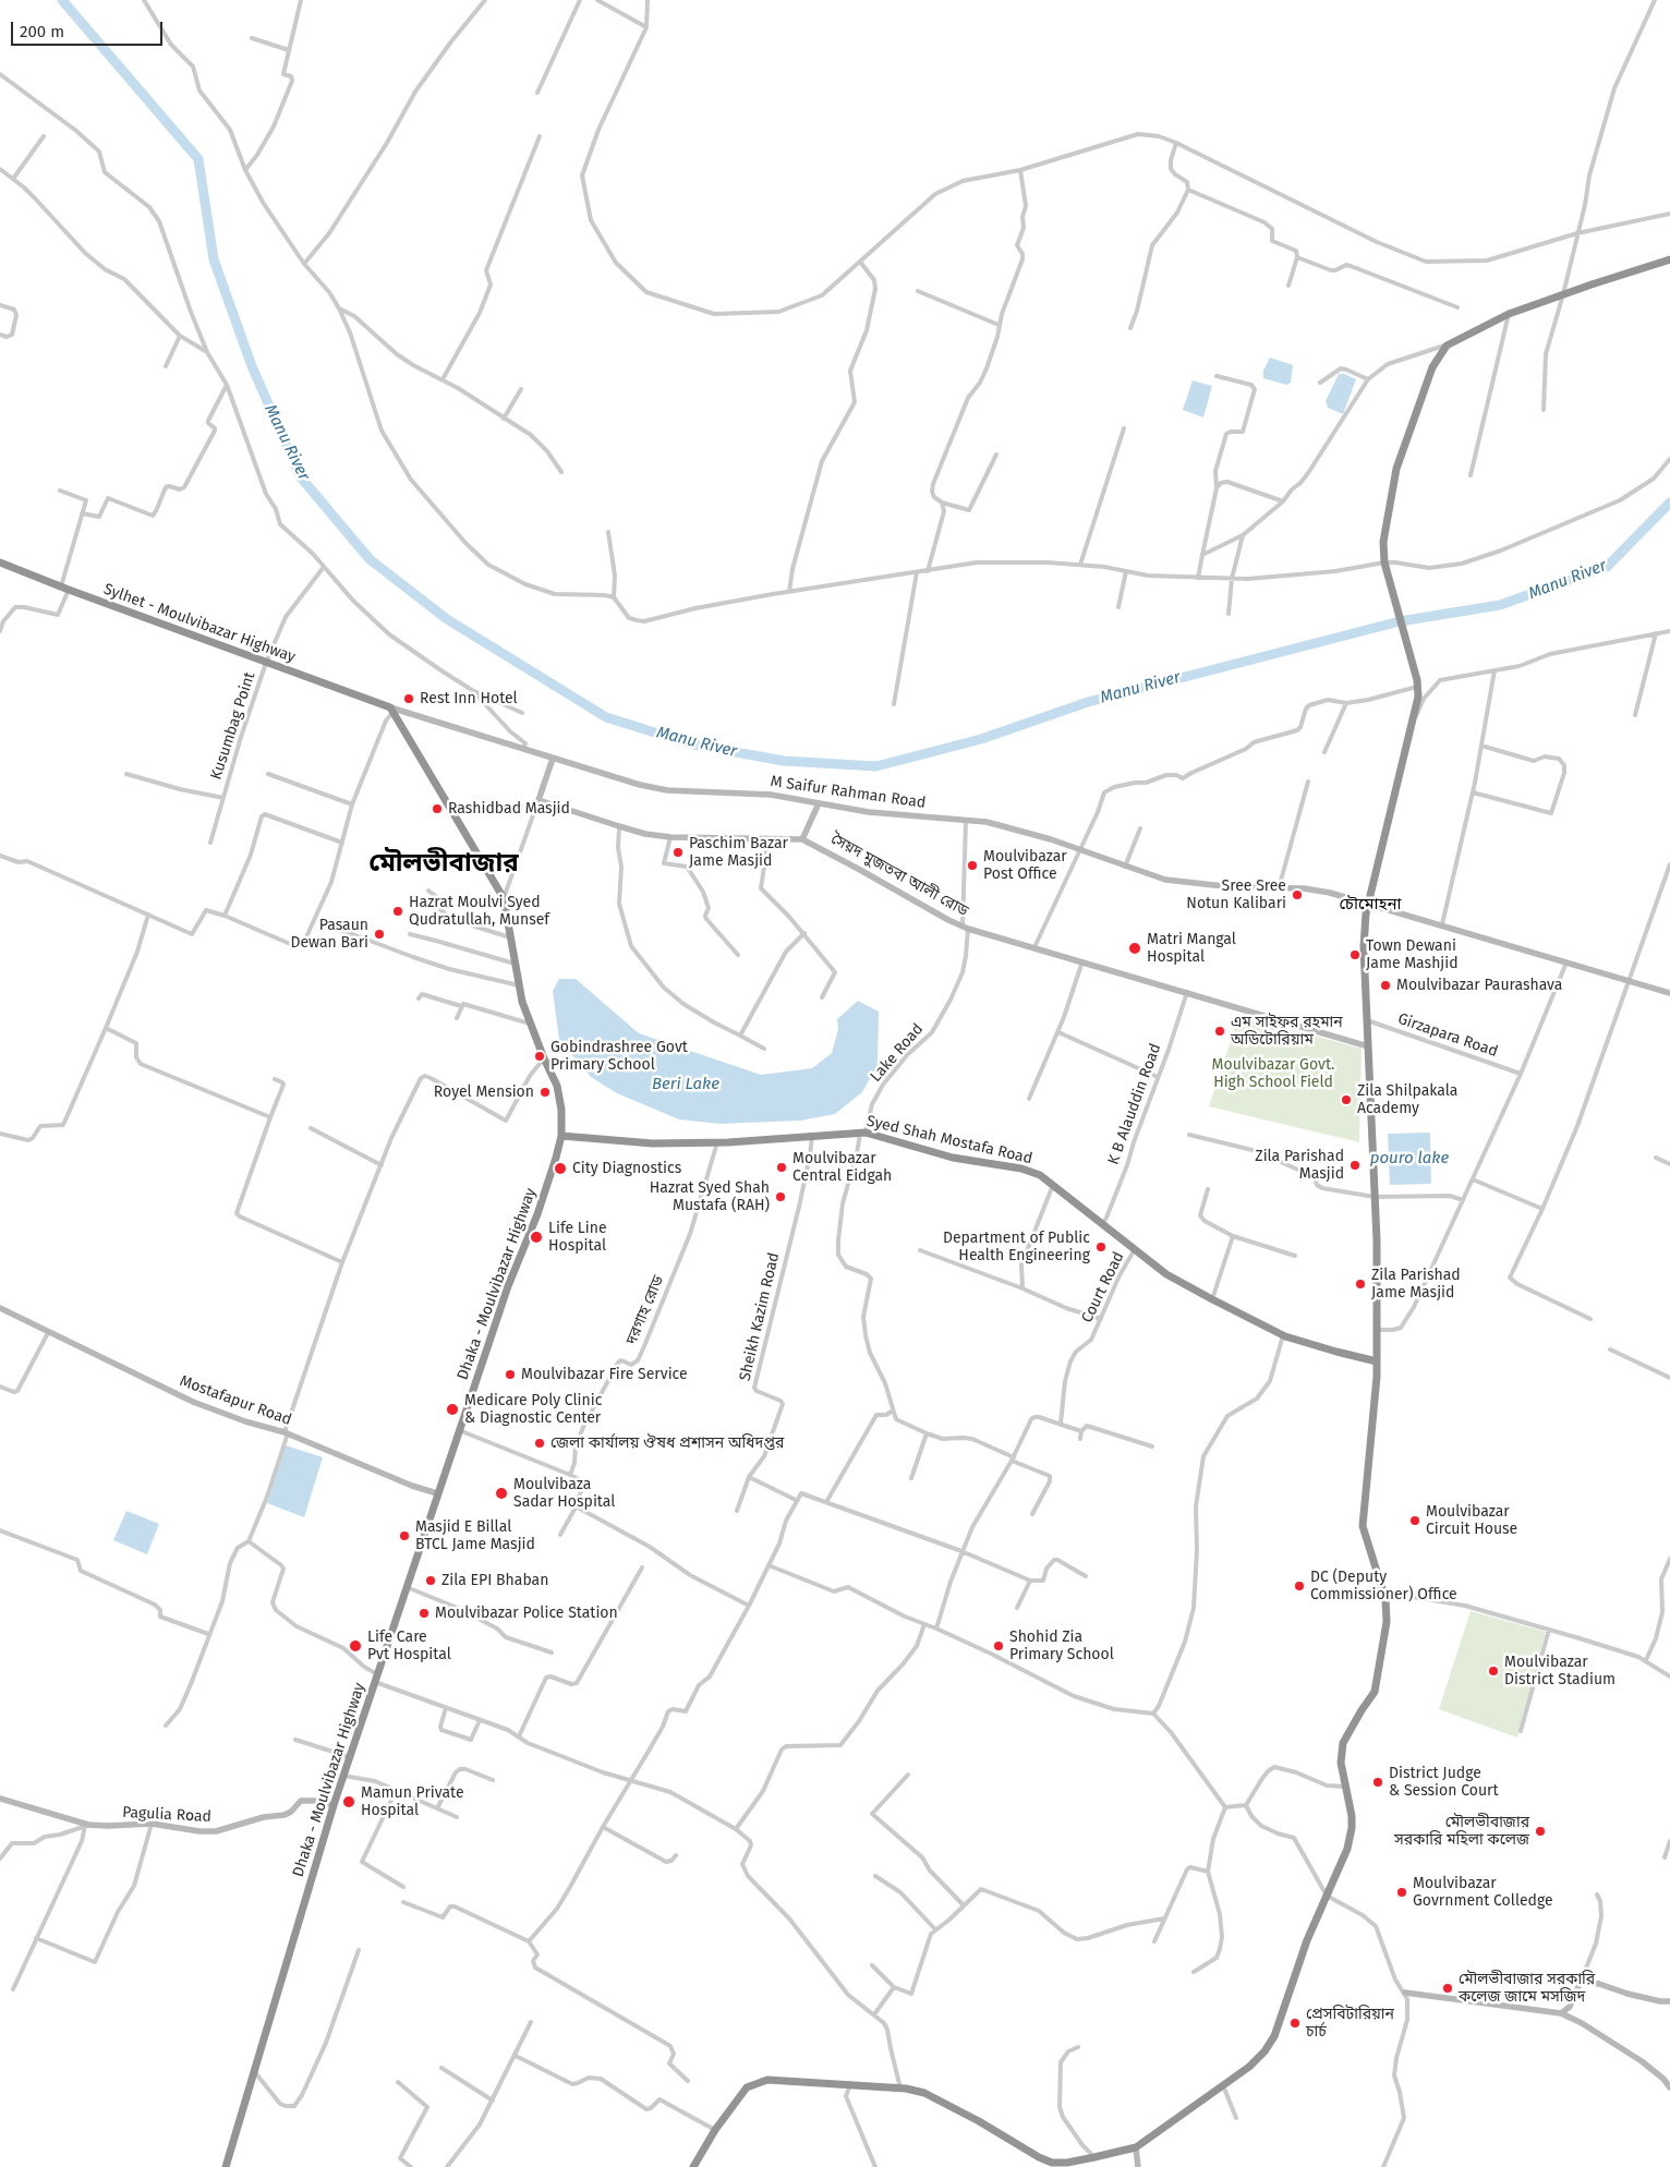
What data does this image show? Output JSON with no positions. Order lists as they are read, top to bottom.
{
  "streets": {
    "highway": ["Sylhet - Moulvibazar Highway", "Syed Shah Mostafa Road", "Dhaka - Moulvibazar Highway"],
    "street": [
      "Kusumbag Point",
      "M Saifur Rahman Road",
      "সৈয়দ মুজতবা আলী রোড",
      "Girzapara Road",
      "Lake Road",
      "K B Alauddin Road",
      "Court Road",
      "দরগাহ রোড",
      "Sheikh Kazim Road",
      "Mostafapur Road",
      "Pagulia Road"
    ]
  },
  "crossings": [
    ["Sylhet - Moulvibazar Highway", "Kusumbag Point"],
    ["Sylhet - Moulvibazar Highway", "M Saifur Rahman Road"],
    ["Sylhet - Moulvibazar Highway", "Dhaka - Moulvibazar Highway"],
    ["M Saifur Rahman Road", "Lake Road"],
    ["M Saifur Rahman Road", "Dhaka - Moulvibazar Highway"],
    ["সৈয়দ মুজতবা আলী রোড", "Lake Road"],
    ["সৈয়দ মুজতবা আলী রোড", "K B Alauddin Road"],
    ["Lake Road", "Syed Shah Mostafa Road"],
    ["K B Alauddin Road", "Syed Shah Mostafa Road"],
    ["Syed Shah Mostafa Road", "Dhaka - Moulvibazar Highway"],
    ["Syed Shah Mostafa Road", "Court Road"],
    ["Syed Shah Mostafa Road", "দরগাহ রোড"],
    ["Syed Shah Mostafa Road", "Sheikh Kazim Road"],
    ["Dhaka - Moulvibazar Highway", "Mostafapur Road"],
    ["Dhaka - Moulvibazar Highway", "Pagulia Road"]
  ],
  "districts": ["মৌলভীবাজার", "চৌমোহনা"],
  "water": ["Manu River", "Beri Lake", "pouro lake"],
  "parks": ["Moulvibazar Govt. High School Field"],
  "places": [
    "Rest Inn Hotel",
    "Rashidbad Masjid",
    "Paschim Bazar Jame Masjid",
    "Moulvibazar Post Office",
    "Sree Sree Notun Kalibari",
    "Hazrat Moulvi Syed Qudratullah, Munsef",
    "Pasaun Dewan Bari",
    "Matri Mangal Hospital",
    "Town Dewani Jame Mashjid",
    "Moulvibazar Paurashava",
    "এম সাইফুর রহমান অডিটোরিয়াম",
    "Gobindrashree Govt Primary School",
    "Royel Mension",
    "Zila Shilpakala Academy",
    "Zila Parishad Masjid",
    "Moulvibazar Central Eidgah",
    "City Diagnostics",
    "Hazrat Syed Shah Mustafa (RAH)",
    "Life Line Hospital",
    "Department of Public Health Engineering",
    "Zila Parishad Jame Masjid",
    "Moulvibazar Fire Service",
    "Medicare Poly Clinic & Diagnostic Center",
    "জেলা কার্যালয় ঔষধ প্রশাসন অধিদপ্তর",
    "Moulvibaza Sadar Hospital",
    "Moulvibazar Circuit House",
    "Masjid E Billal BTCL Jame Masjid",
    "Zila EPI Bhaban",
    "DC (Deputy Commissioner) Office",
    "Moulvibazar Police Station",
    "Life Care Pvt Hospital",
    "Shohid Zia Primary School",
    "Moulvibazar District Stadium",
    "District Judge & Session Court",
    "Mamun Private Hospital",
    "মৌলভীবাজার সরকারি মহিলা কলেজ",
    "Moulvibazar Govrnment Colledge",
    "মৌলভীবাজার সরকারি কলেজ জামে মসজিদ",
    "প্রেসবিটারিয়ান চার্চ"
  ],
  "scale_bar": "200 m"
}
